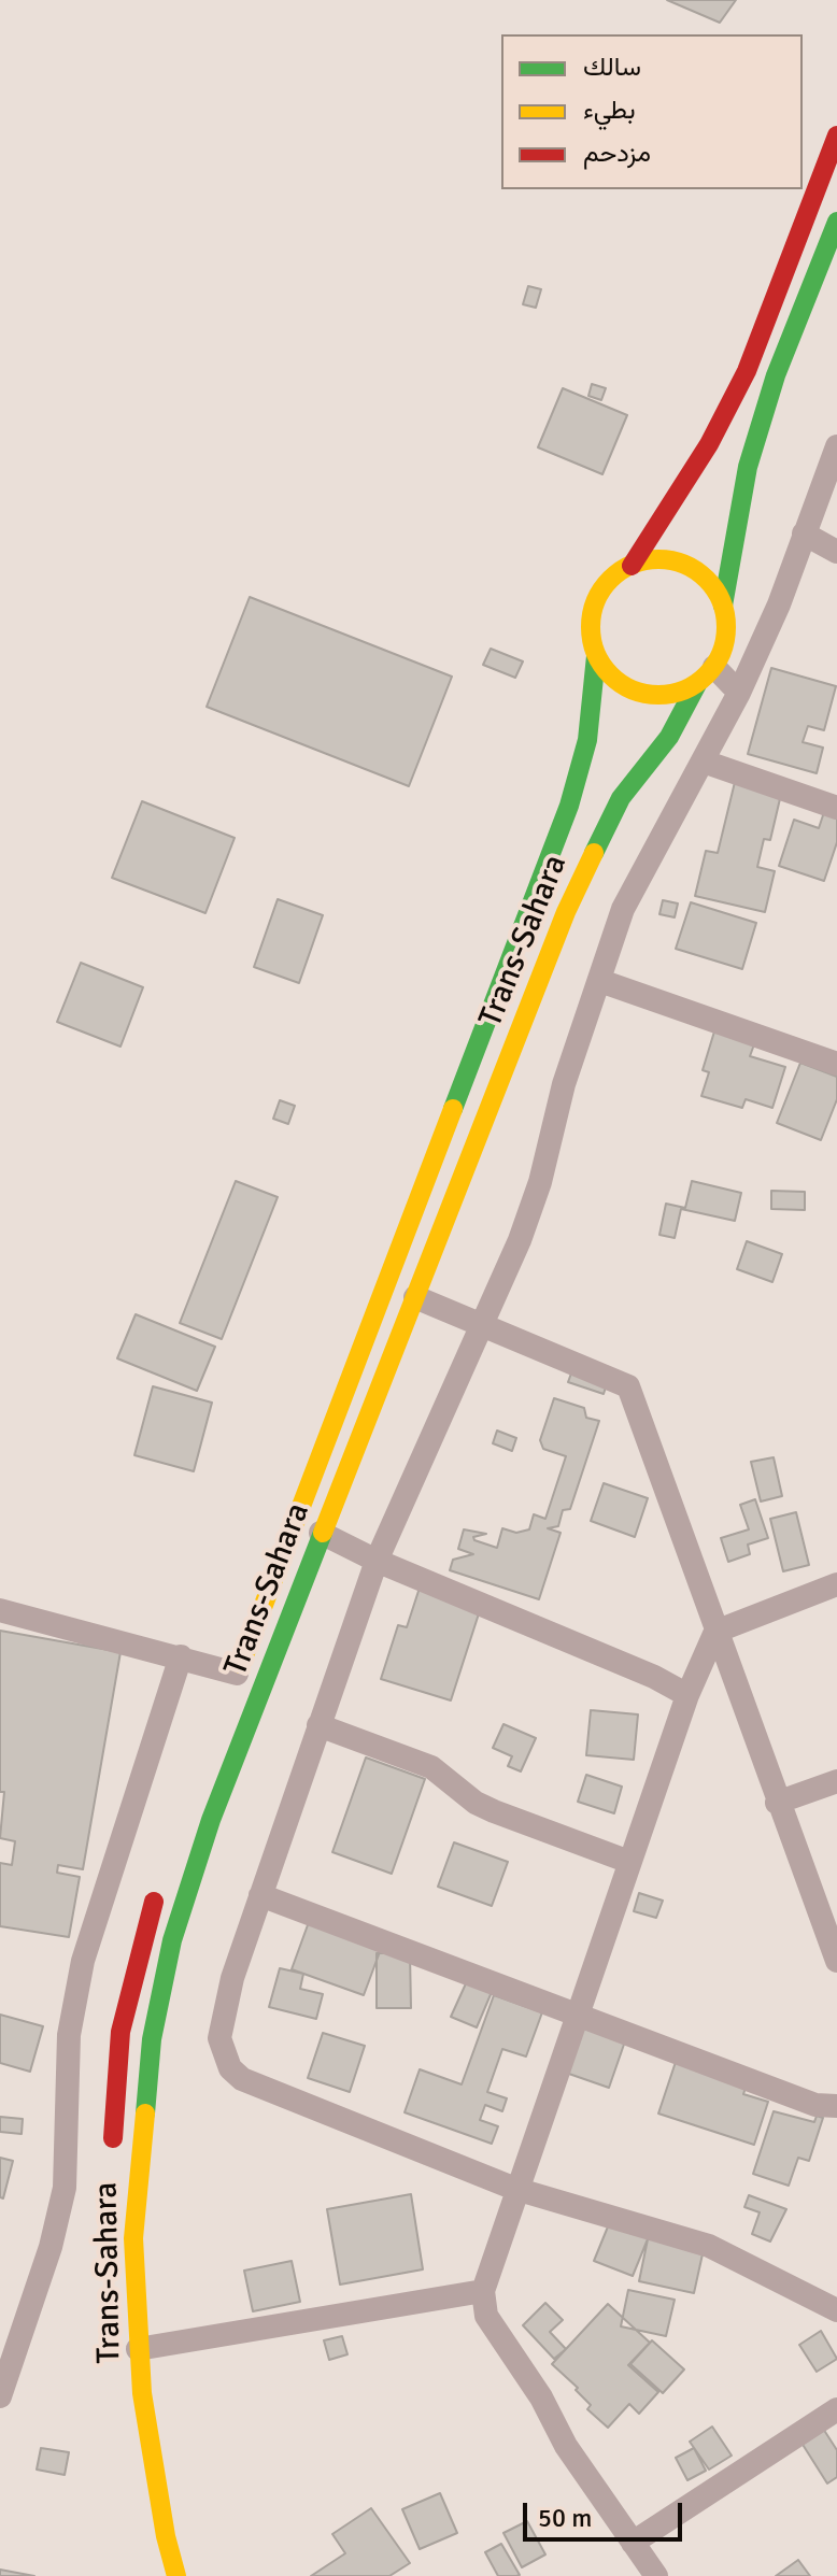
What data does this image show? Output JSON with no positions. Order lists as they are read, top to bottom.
{
  "streets": {
    "highway": ["Trans-Sahara"]
  },
  "legend": ["سالك", "بطيء", "مزدحم"],
  "scale_bar": "50 m"
}
